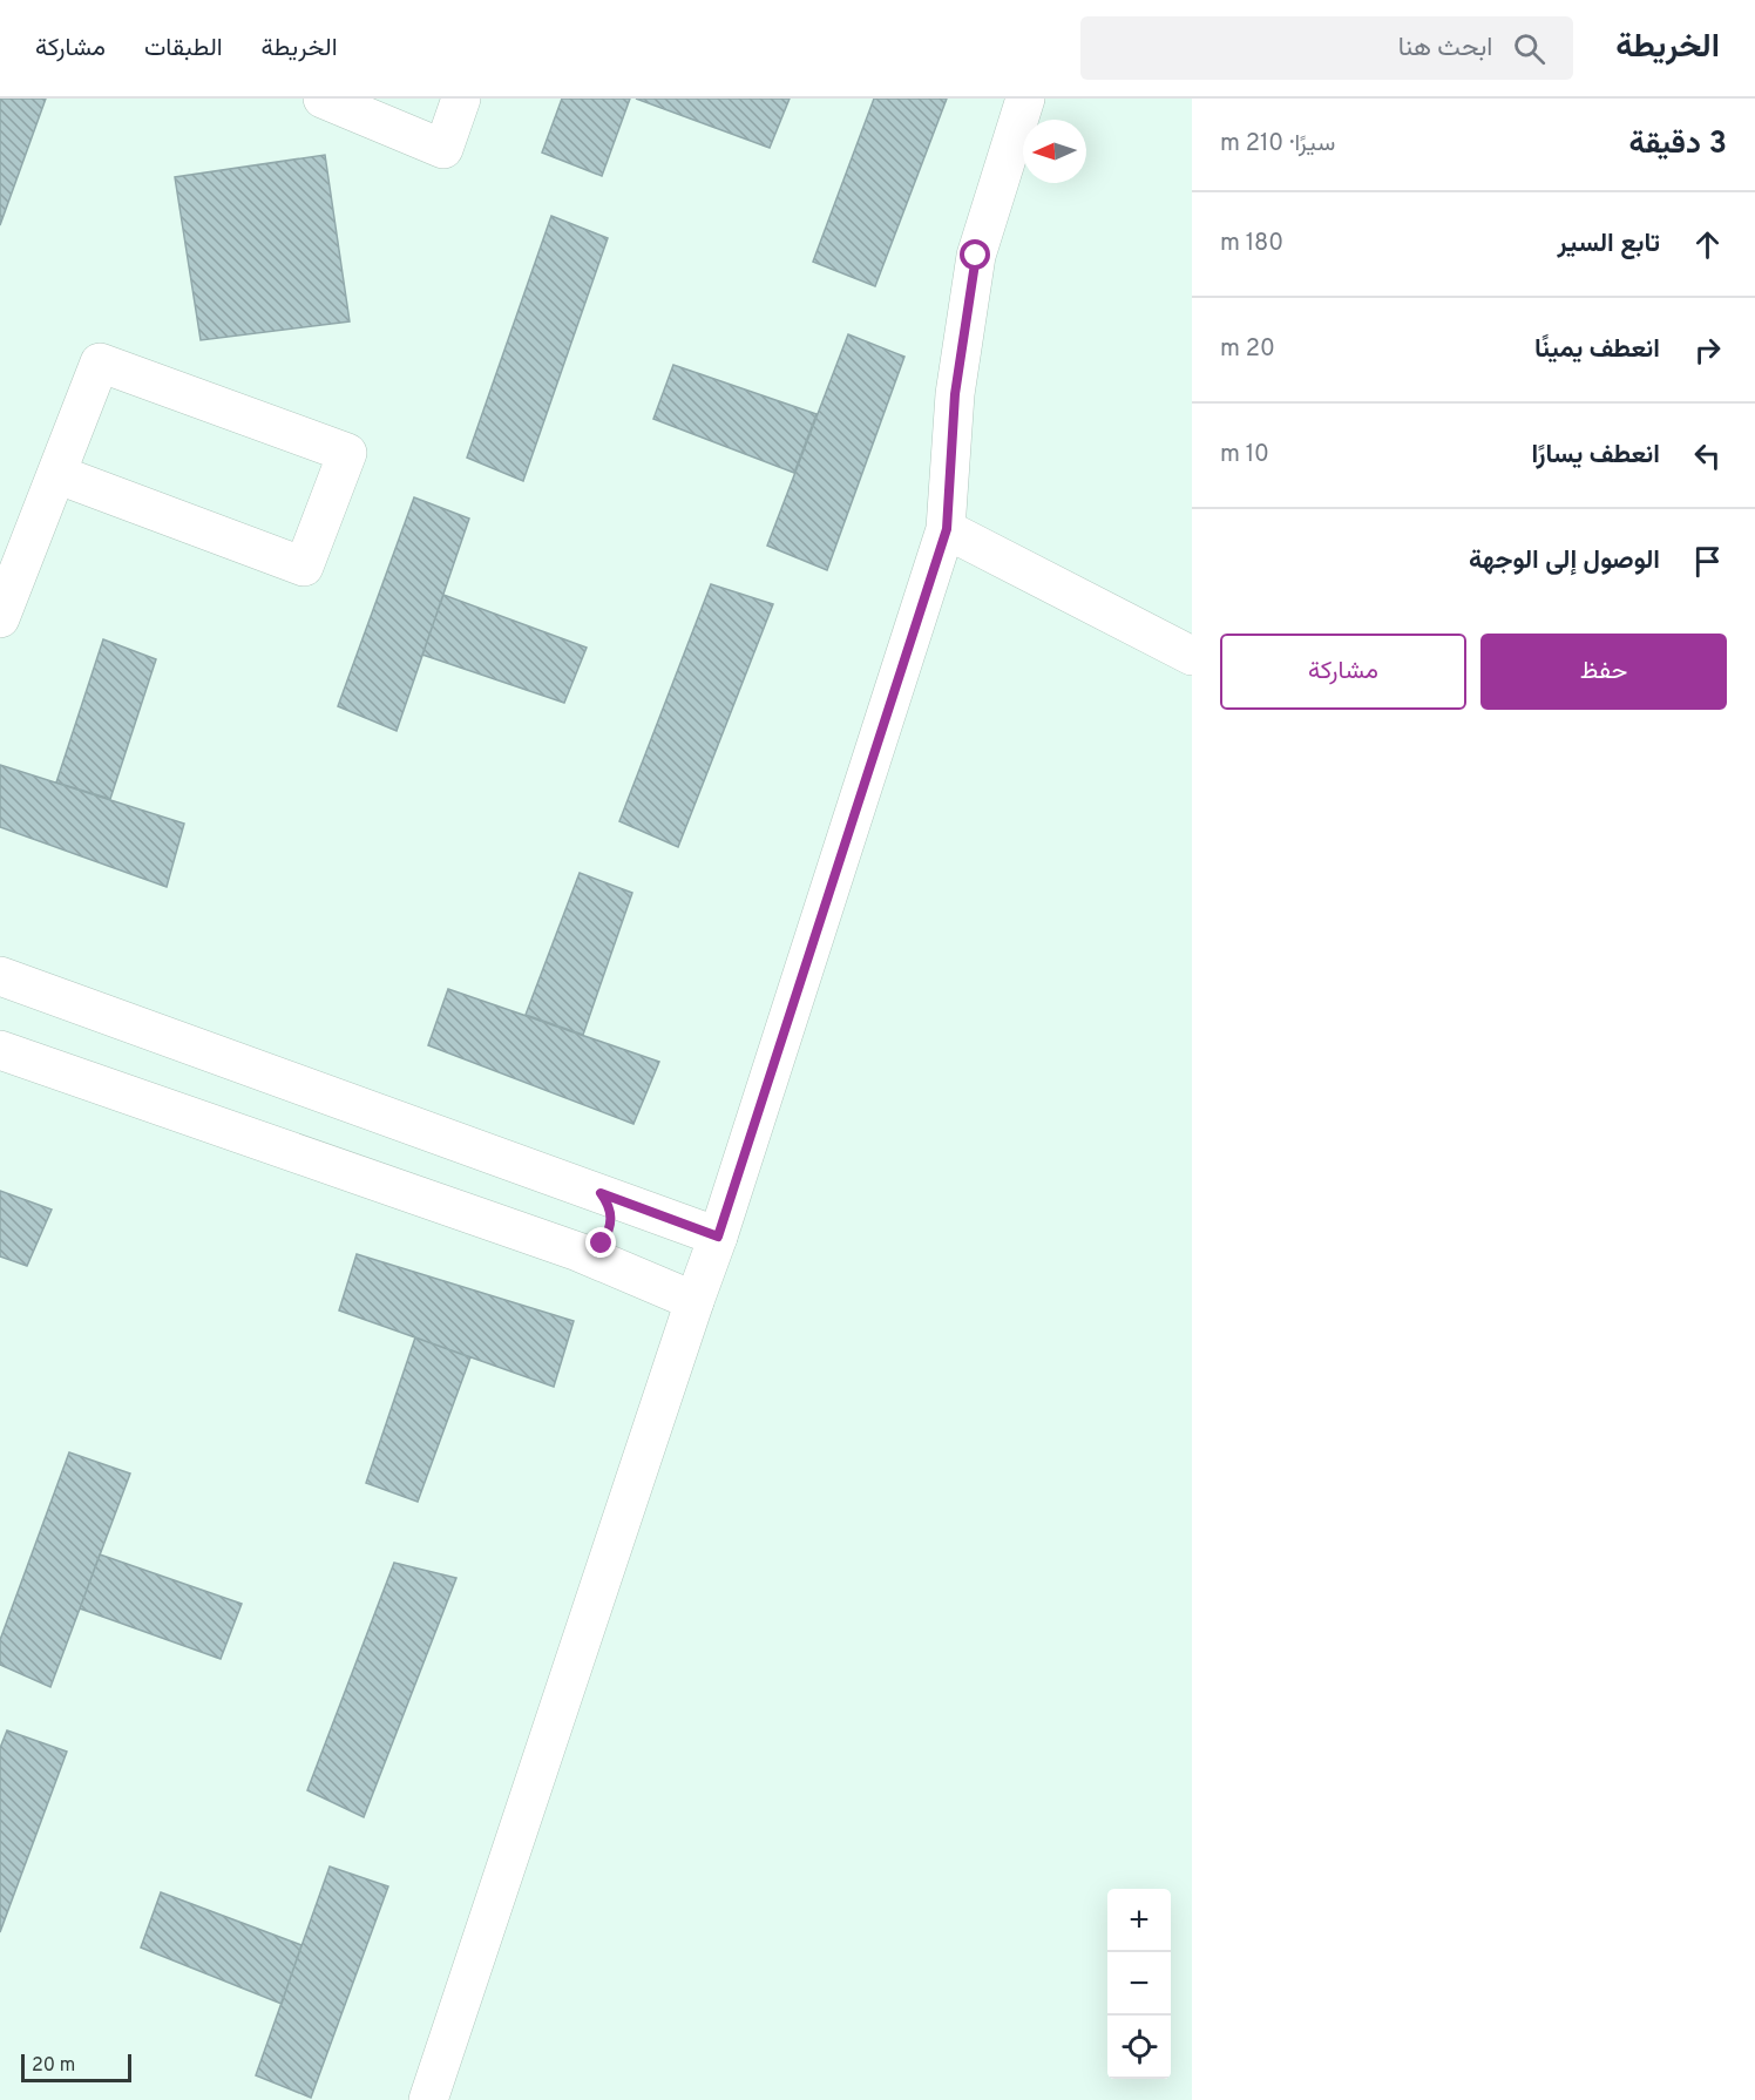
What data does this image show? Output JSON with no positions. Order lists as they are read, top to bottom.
{
  "scale_bar": "20 m",
  "north": "left",
  "page": {
    "header": "الخريطة",
    "search": "ابحث هنا",
    "nav": ["الخريطة", "الطبقات", "مشاركة"],
    "heading": ["3 دقيقة", "سيرًا · 210 m"],
    "list": [
      ["تابع السير", "180 m"],
      ["انعطف يمينًا", "20 m"],
      ["انعطف يسارًا", "10 m"],
      "الوصول إلى الوجهة"
    ],
    "buttons": ["حفظ", "مشاركة"],
    "map_buttons": ["+", "−"],
    "scale": "20 m"
  }
}
